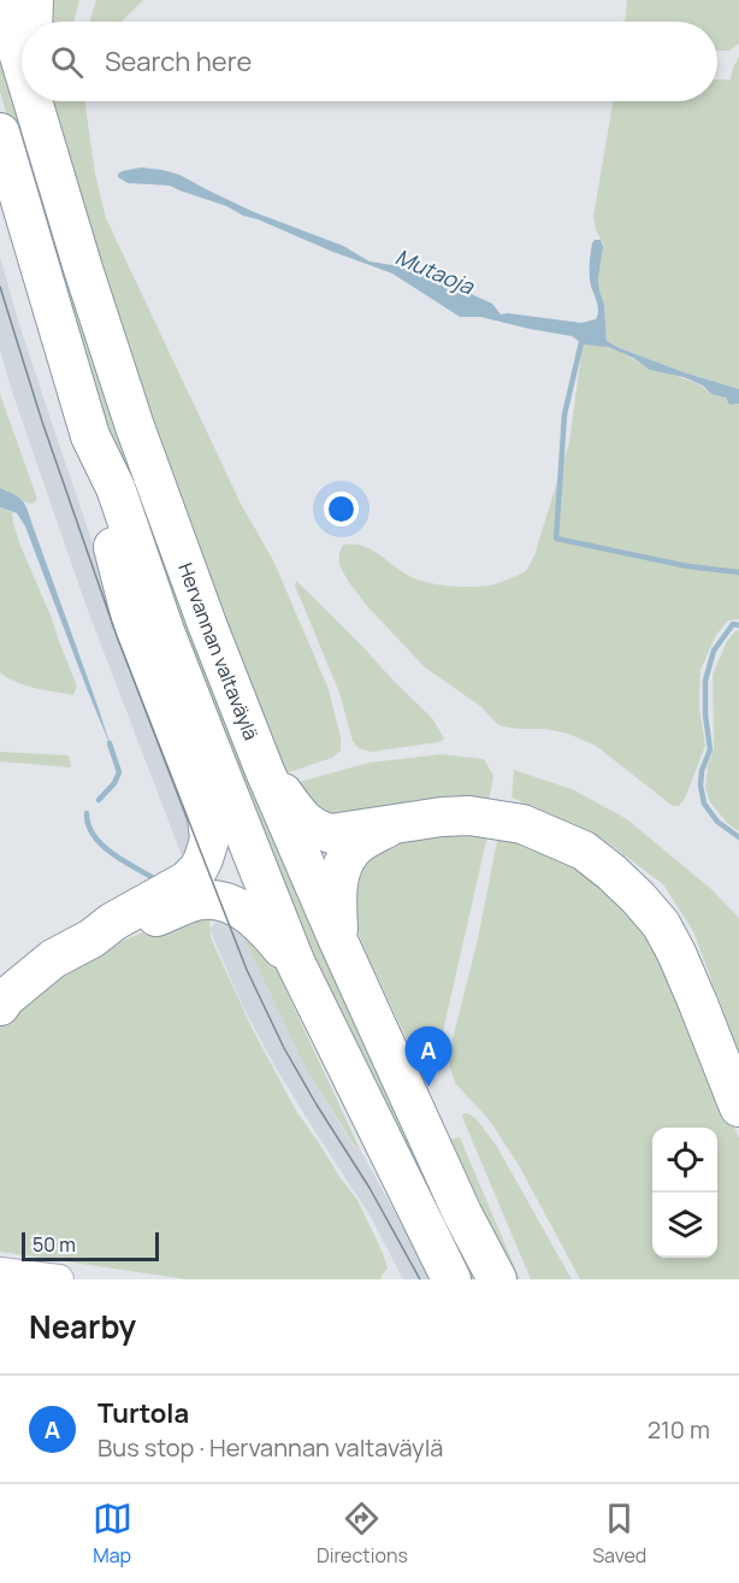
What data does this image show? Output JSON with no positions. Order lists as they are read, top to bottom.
{
  "streets": {
    "highway": ["Hervannan valtaväylä"]
  },
  "water": ["Mutaoja"],
  "scale_bar": "50 m",
  "page": {
    "search": "Search here",
    "pins": "A",
    "scale": "50 m",
    "heading": "Nearby",
    "list": [
      {
        "mark": "A",
        "name": "Turtola",
        "note": "Bus stop · Hervannan valtaväylä",
        "value": "210 m"
      }
    ],
    "nav": ["Map", "Directions", "Saved"]
  }
}
